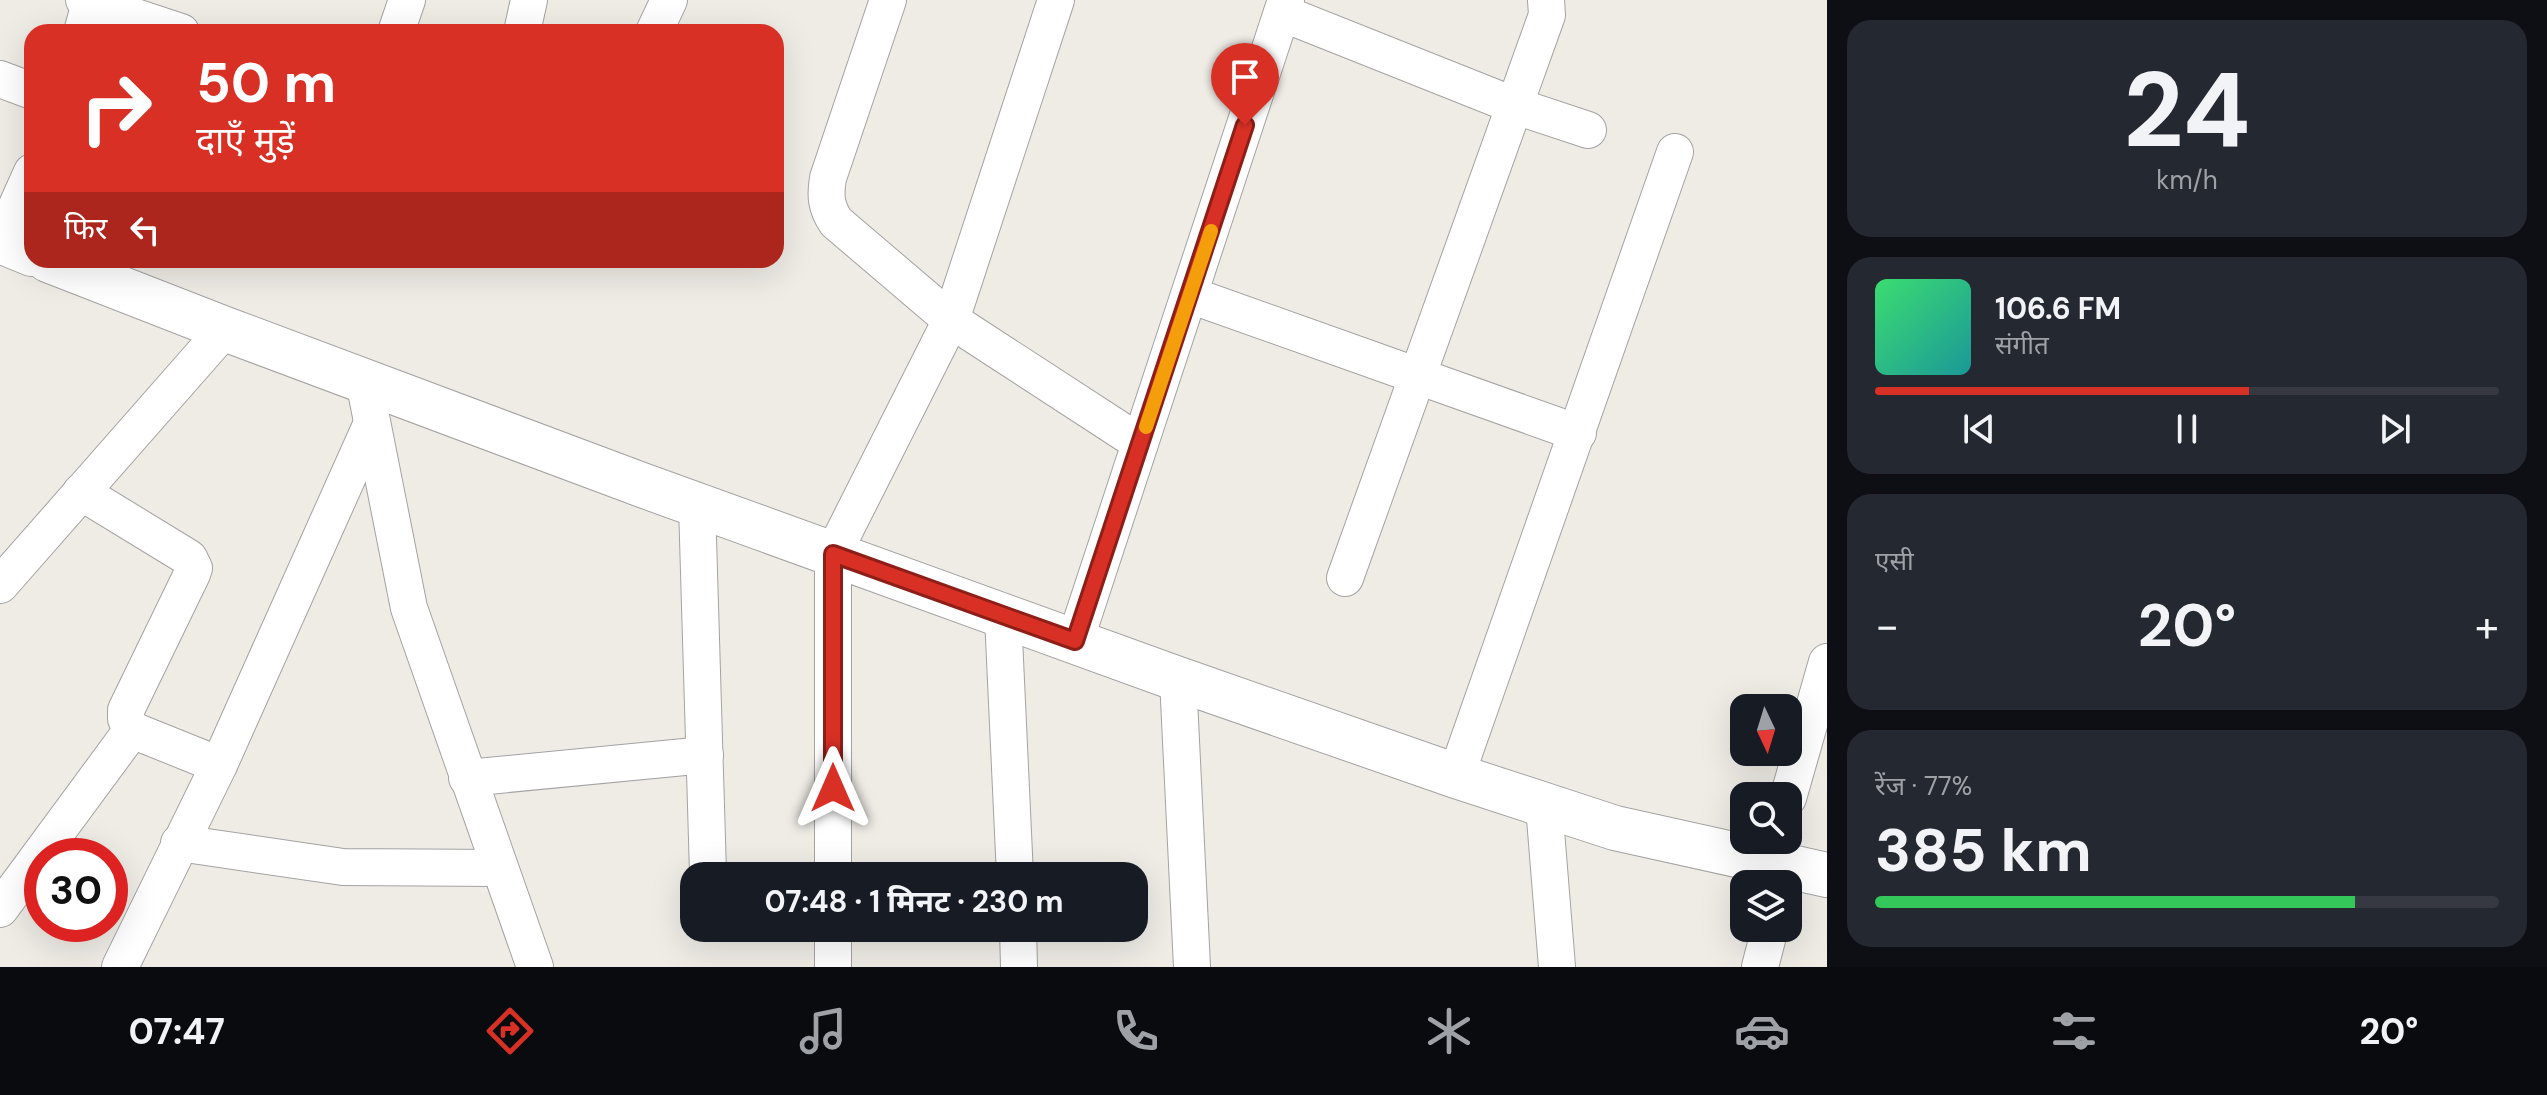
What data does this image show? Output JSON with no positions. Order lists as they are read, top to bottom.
{
  "north": "bottom",
  "page": {
    "tile": [
      ["24", "km/h"],
      "एसी",
      ["रेंज · 77%", "385 km"]
    ],
    "turn": ["50 m", "दाएँ मुड़ें"],
    "then": "फिर",
    "song": ["106.6 FM", "संगीत"],
    "heat": ["−", "20°", "+"],
    "limit": "30",
    "trip": "07:48 · 1 मिनट · 230 m",
    "tabs": ["07:47", "20°"]
  }
}
